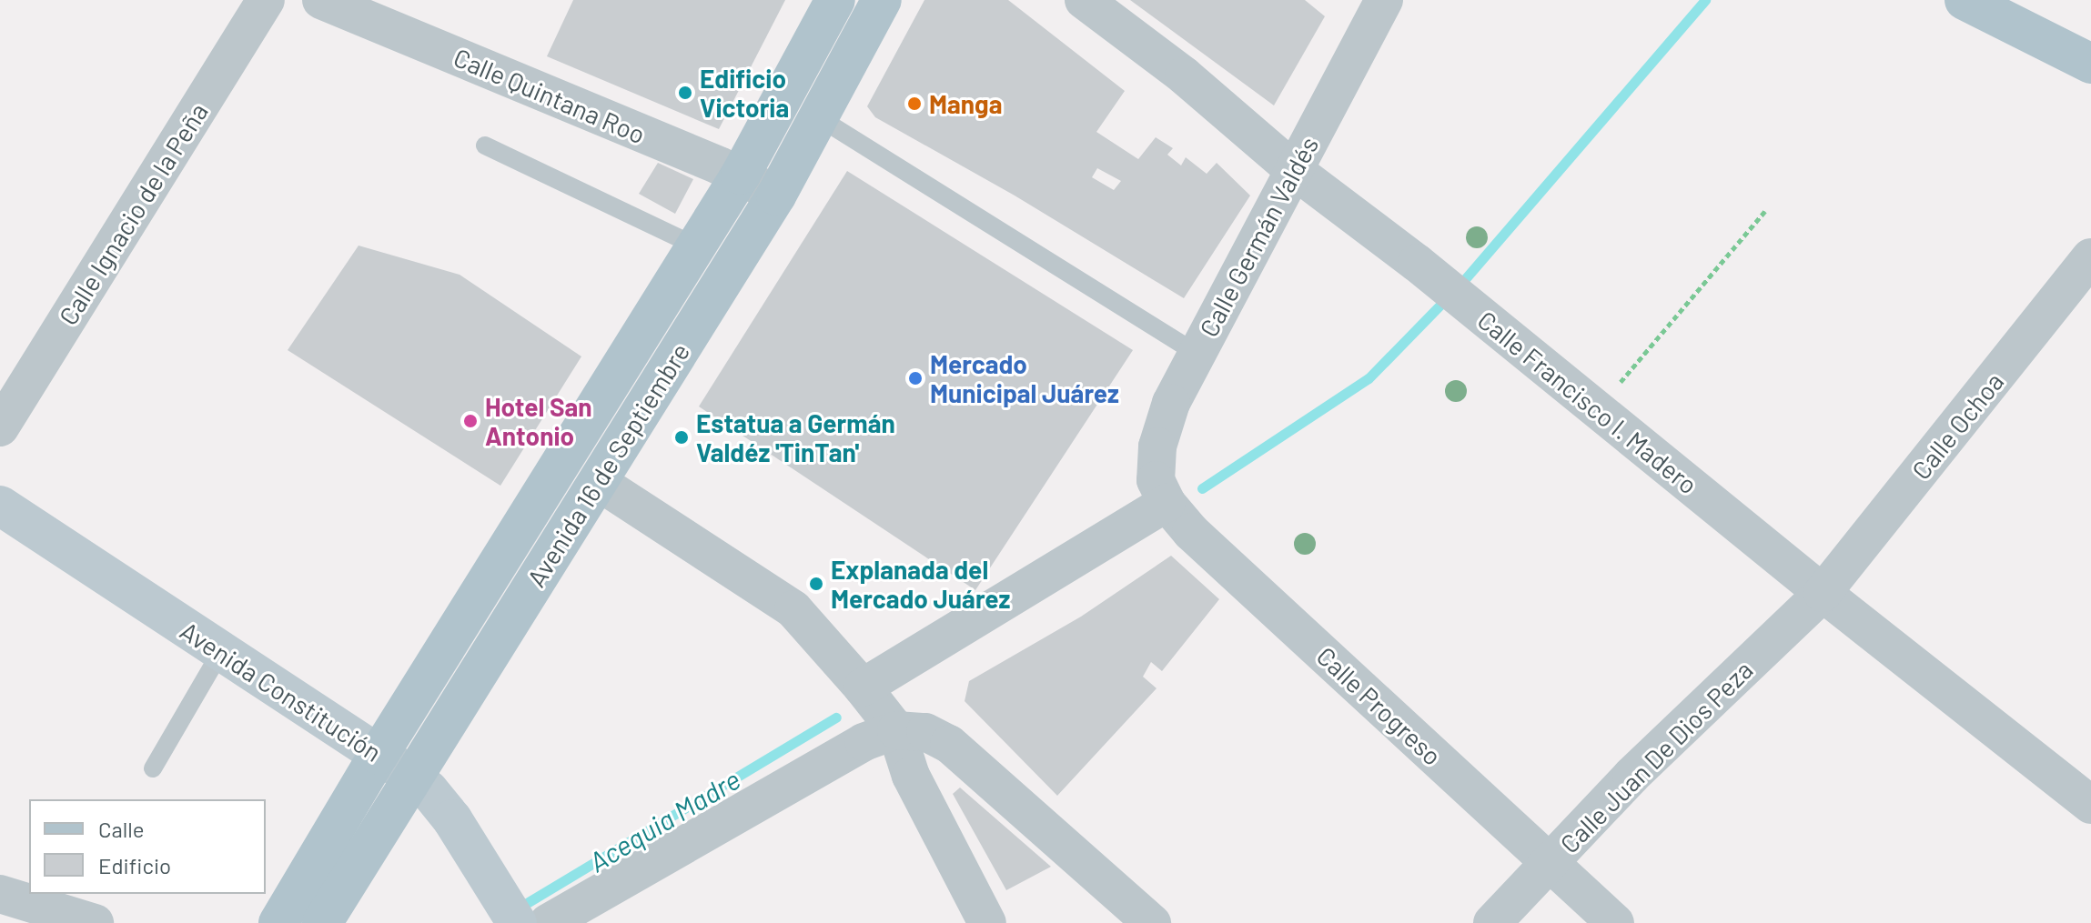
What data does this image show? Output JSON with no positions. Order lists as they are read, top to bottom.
{
  "streets": {
    "main road": ["Avenida 16 de Septiembre"],
    "street": [
      "Calle Quintana Roo",
      "Calle Ignacio de la Peña",
      "Calle Germán Valdés",
      "Calle Francisco I. Madero",
      "Calle Ochoa",
      "Avenida Constitución",
      "Calle Progreso",
      "Calle Juan De Dios Peza"
    ]
  },
  "crossings": [
    ["Calle Quintana Roo", "Avenida 16 de Septiembre"],
    ["Calle Germán Valdés", "Calle Francisco I. Madero"],
    ["Calle Germán Valdés", "Calle Progreso"],
    ["Calle Francisco I. Madero", "Calle Ochoa"],
    ["Calle Francisco I. Madero", "Calle Juan De Dios Peza"],
    ["Calle Ochoa", "Calle Juan De Dios Peza"],
    ["Avenida 16 de Septiembre", "Avenida Constitución"],
    ["Calle Progreso", "Calle Juan De Dios Peza"]
  ],
  "water": ["Acequia Madre"],
  "places": [
    "Edificio Victoria",
    "Manga",
    "Mercado Municipal Juárez",
    "Hotel San Antonio",
    "Estatua a Germán Valdéz 'TinTan'",
    "Explanada del Mercado Juárez"
  ],
  "legend": ["Calle", "Edificio"]
}
